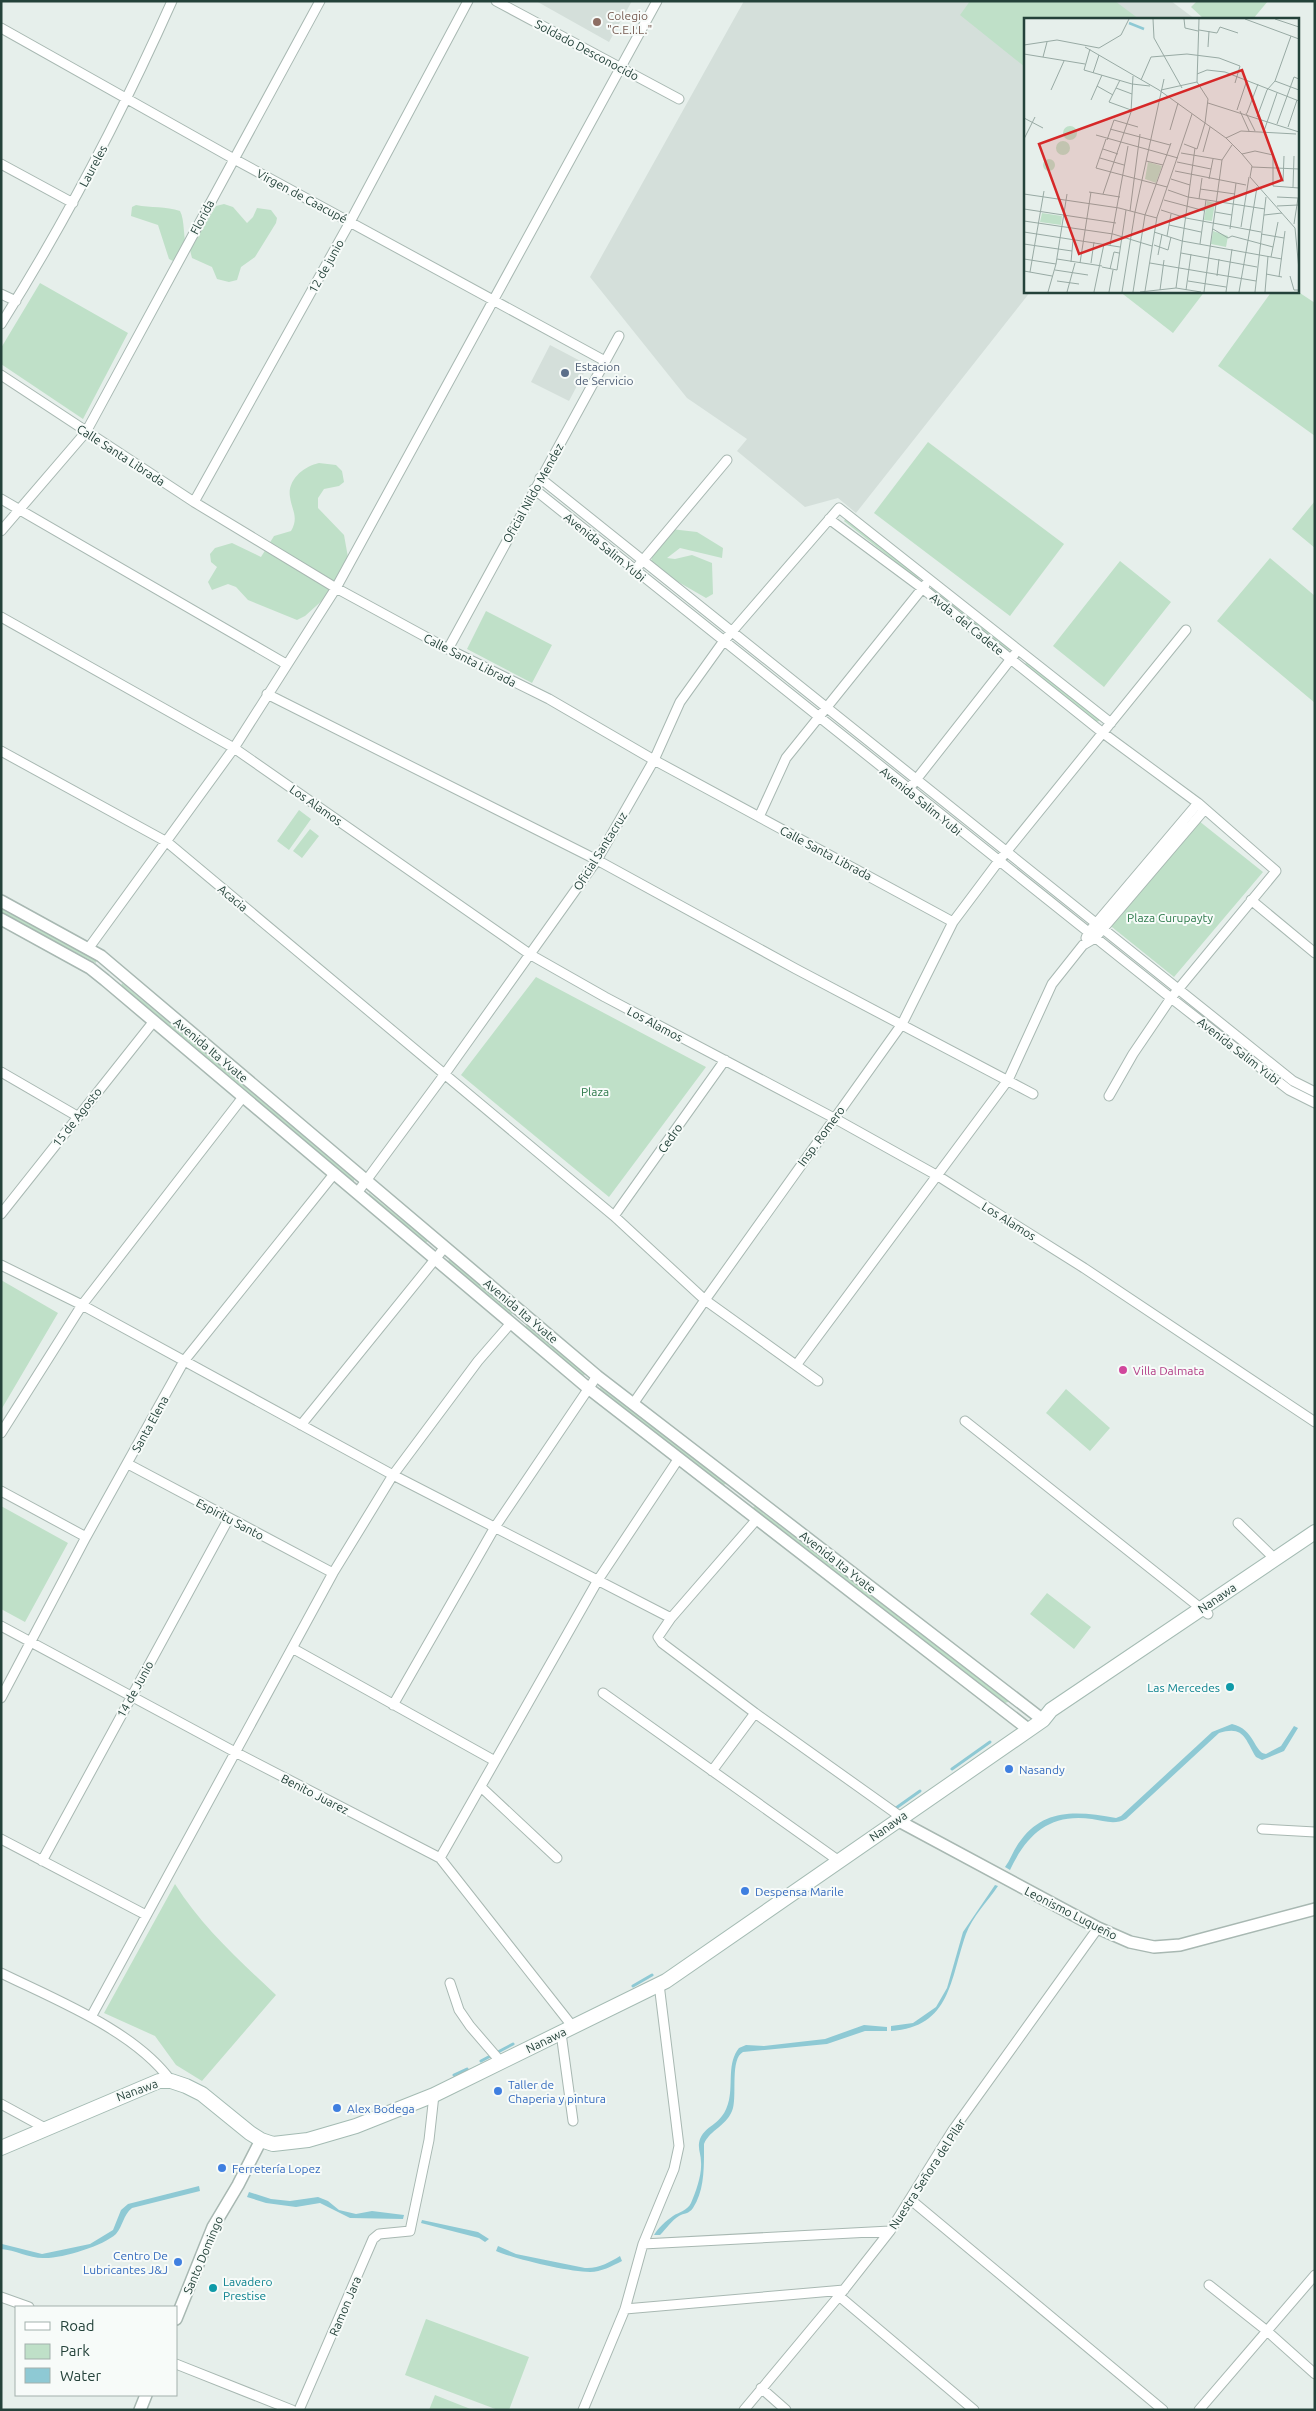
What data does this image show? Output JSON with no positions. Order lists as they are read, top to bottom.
{
  "streets": {
    "main road": ["Nanawa"],
    "street": [
      "Soldado Desconocido",
      "Laureles",
      "Virgen de Caacupé",
      "Florida",
      "12 de junio",
      "Calle Santa Librada",
      "Oficial Nildo Mendez",
      "Avenida Salim Yubi",
      "Avda. del Cadete",
      "Los Alamos",
      "Oficial Santacruz",
      "Acacia",
      "Avenida Ita Yvate",
      "15 de Agosto",
      "Insp. Romero",
      "Cedro",
      "Santa Elena",
      "Espiritu Santo",
      "14 de Junio",
      "Benito Juarez",
      "Leonismo Luqueño",
      "Nuestra Señora del Pilar",
      "Santo Domingo",
      "Ramon Jara"
    ]
  },
  "crossings": [
    ["Laureles", "Virgen de Caacupé"],
    ["Virgen de Caacupé", "Florida"],
    ["Virgen de Caacupé", "12 de junio"],
    ["Virgen de Caacupé", "Oficial Nildo Mendez"],
    ["Florida", "Calle Santa Librada"],
    ["12 de junio", "Calle Santa Librada"],
    ["Calle Santa Librada", "Oficial Nildo Mendez"],
    ["Calle Santa Librada", "Oficial Santacruz"],
    ["Calle Santa Librada", "Insp. Romero"],
    ["Oficial Nildo Mendez", "Avenida Salim Yubi"],
    ["Avenida Salim Yubi", "Oficial Santacruz"],
    ["Avenida Salim Yubi", "Insp. Romero"],
    ["Avda. del Cadete", "Oficial Santacruz"],
    ["Avda. del Cadete", "Insp. Romero"],
    ["Los Alamos", "Oficial Santacruz"],
    ["Los Alamos", "Insp. Romero"],
    ["Los Alamos", "Cedro"],
    ["Oficial Santacruz", "Acacia"],
    ["Oficial Santacruz", "Avenida Ita Yvate"],
    ["Acacia", "Insp. Romero"],
    ["Acacia", "Cedro"],
    ["Avenida Ita Yvate", "15 de Agosto"],
    ["Avenida Ita Yvate", "Insp. Romero"],
    ["Avenida Ita Yvate", "Santa Elena"],
    ["Avenida Ita Yvate", "Nanawa"],
    ["Santa Elena", "Espiritu Santo"],
    ["Santa Elena", "Benito Juarez"],
    ["Espiritu Santo", "14 de Junio"],
    ["Nanawa", "Benito Juarez"],
    ["Nanawa", "Leonismo Luqueño"],
    ["Nanawa", "Santo Domingo"],
    ["Nanawa", "Ramon Jara"],
    ["14 de Junio", "Benito Juarez"],
    ["Leonismo Luqueño", "Nuestra Señora del Pilar"]
  ],
  "parks": ["Plaza Curupayty", "Plaza"],
  "places": [
    "Colegio \"C.E.I.L.\"",
    "Estacion de Servicio",
    "Villa Dalmata",
    "Las Mercedes",
    "Nasandy",
    "Despensa Marile",
    "Taller de Chaperia y pintura",
    "Alex Bodega",
    "Ferretería Lopez",
    "Centro De Lubricantes J&J",
    "Lavadero Prestise"
  ],
  "legend": ["Road", "Park", "Water"]
}
